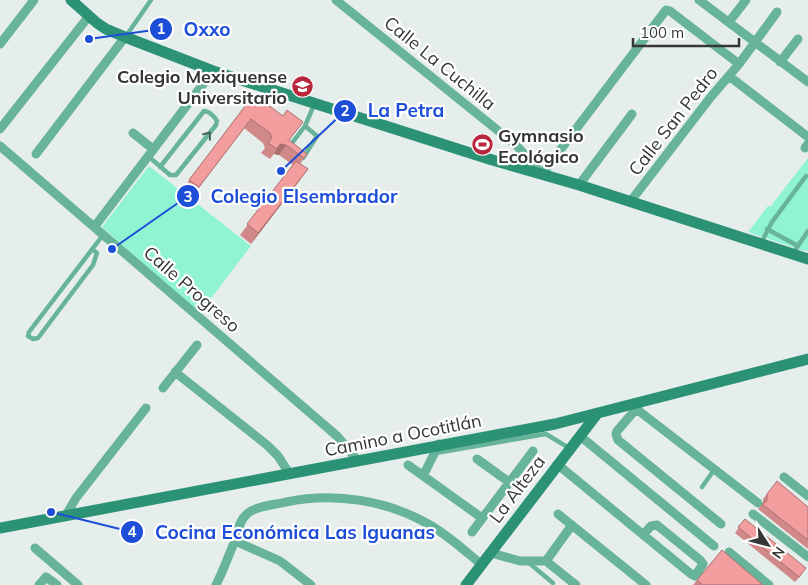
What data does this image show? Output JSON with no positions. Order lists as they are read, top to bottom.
{
  "streets": {
    "main road": ["Camino a Ocotitlán", "La Alteza"],
    "street": ["Calle La Cuchilla", "Calle San Pedro", "Calle Progreso"]
  },
  "crossings": [
    ["Calle Progreso", "Camino a Ocotitlán"],
    ["Camino a Ocotitlán", "La Alteza"]
  ],
  "places": {
    "other": [
      "Oxxo",
      "La Petra",
      "Colegio Elsembrador",
      "Cocina Económica Las Iguanas"
    ],
    "school or university": ["Colegio Mexiquense Universitario"],
    "sports": ["Gymnasio Ecológico"]
  },
  "scale_bar": "100 m",
  "north": "bottom right"
}
